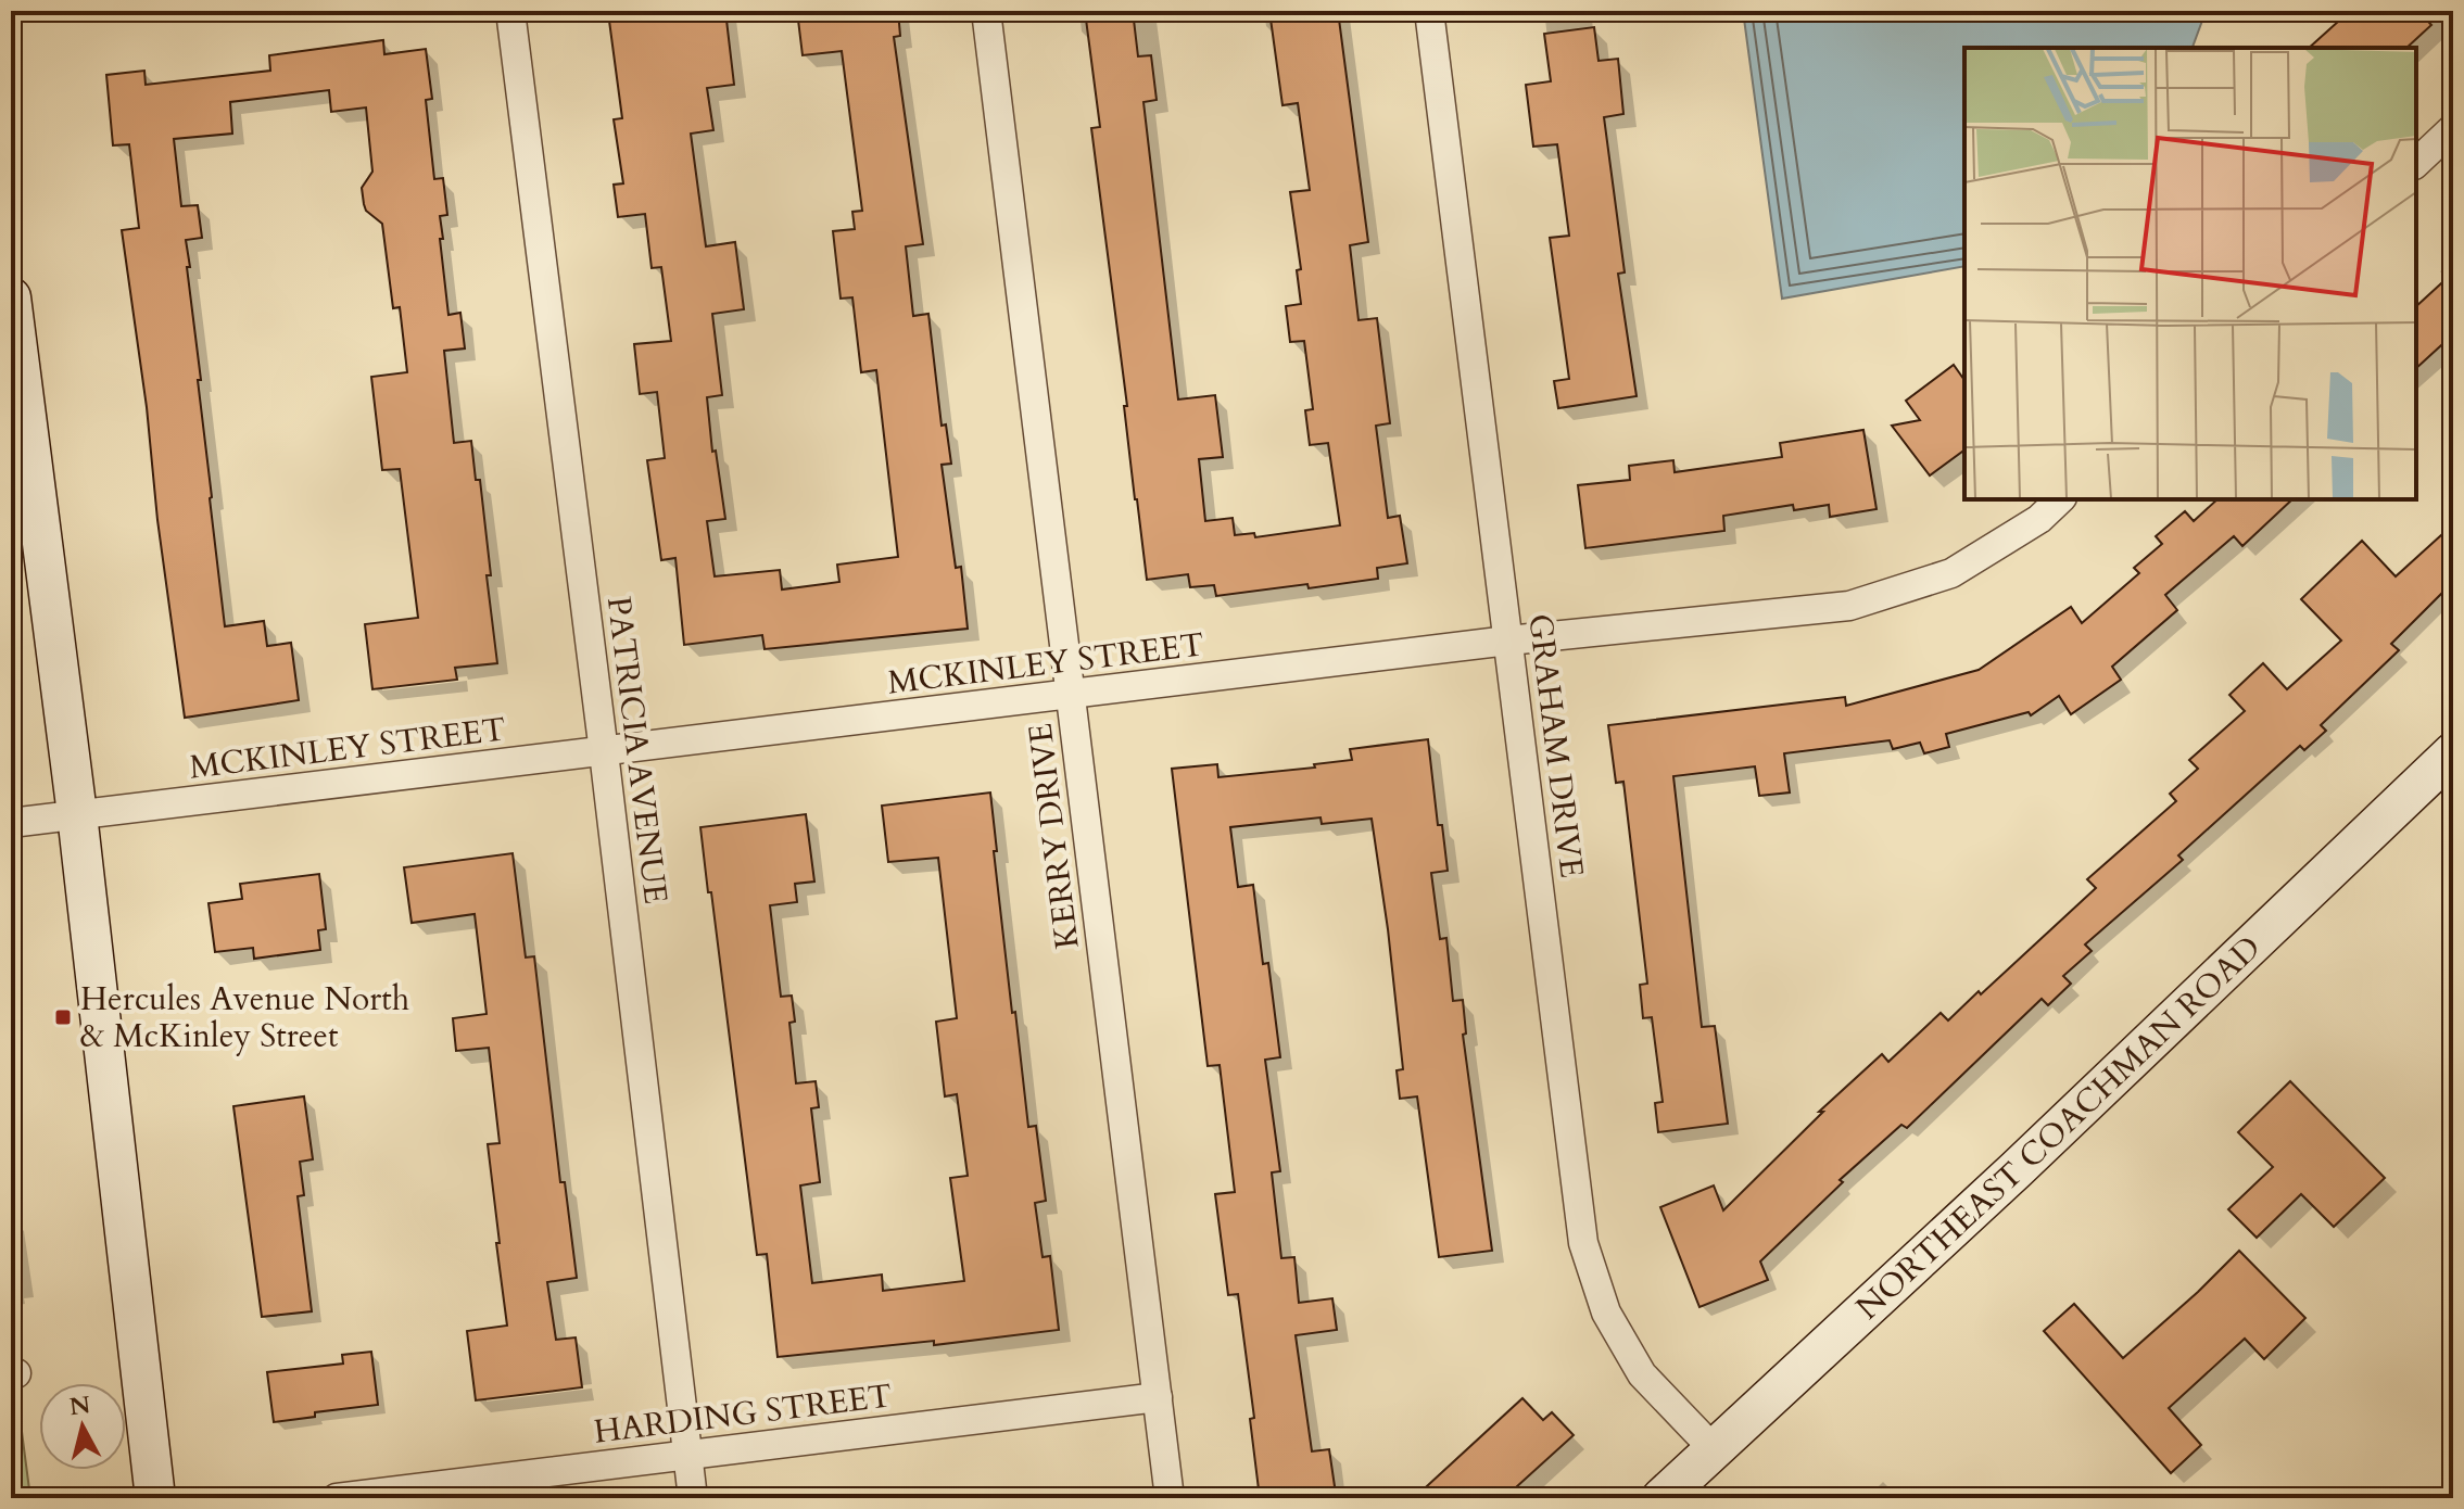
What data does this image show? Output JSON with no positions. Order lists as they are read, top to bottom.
{
  "streets": {
    "street": [
      "MCKINLEY STREET",
      "GRAHAM DRIVE",
      "PATRICIA AVENUE",
      "KERRY DRIVE",
      "NORTHEAST COACHMAN ROAD",
      "HARDING STREET"
    ]
  },
  "crossings": [
    ["MCKINLEY STREET", "GRAHAM DRIVE"],
    ["MCKINLEY STREET", "PATRICIA AVENUE"],
    ["MCKINLEY STREET", "KERRY DRIVE"],
    ["GRAHAM DRIVE", "NORTHEAST COACHMAN ROAD"],
    ["PATRICIA AVENUE", "HARDING STREET"],
    ["KERRY DRIVE", "HARDING STREET"]
  ],
  "places": {
    "transit": ["Hercules Avenue North & McKinley Street"]
  },
  "north": "top"
}
